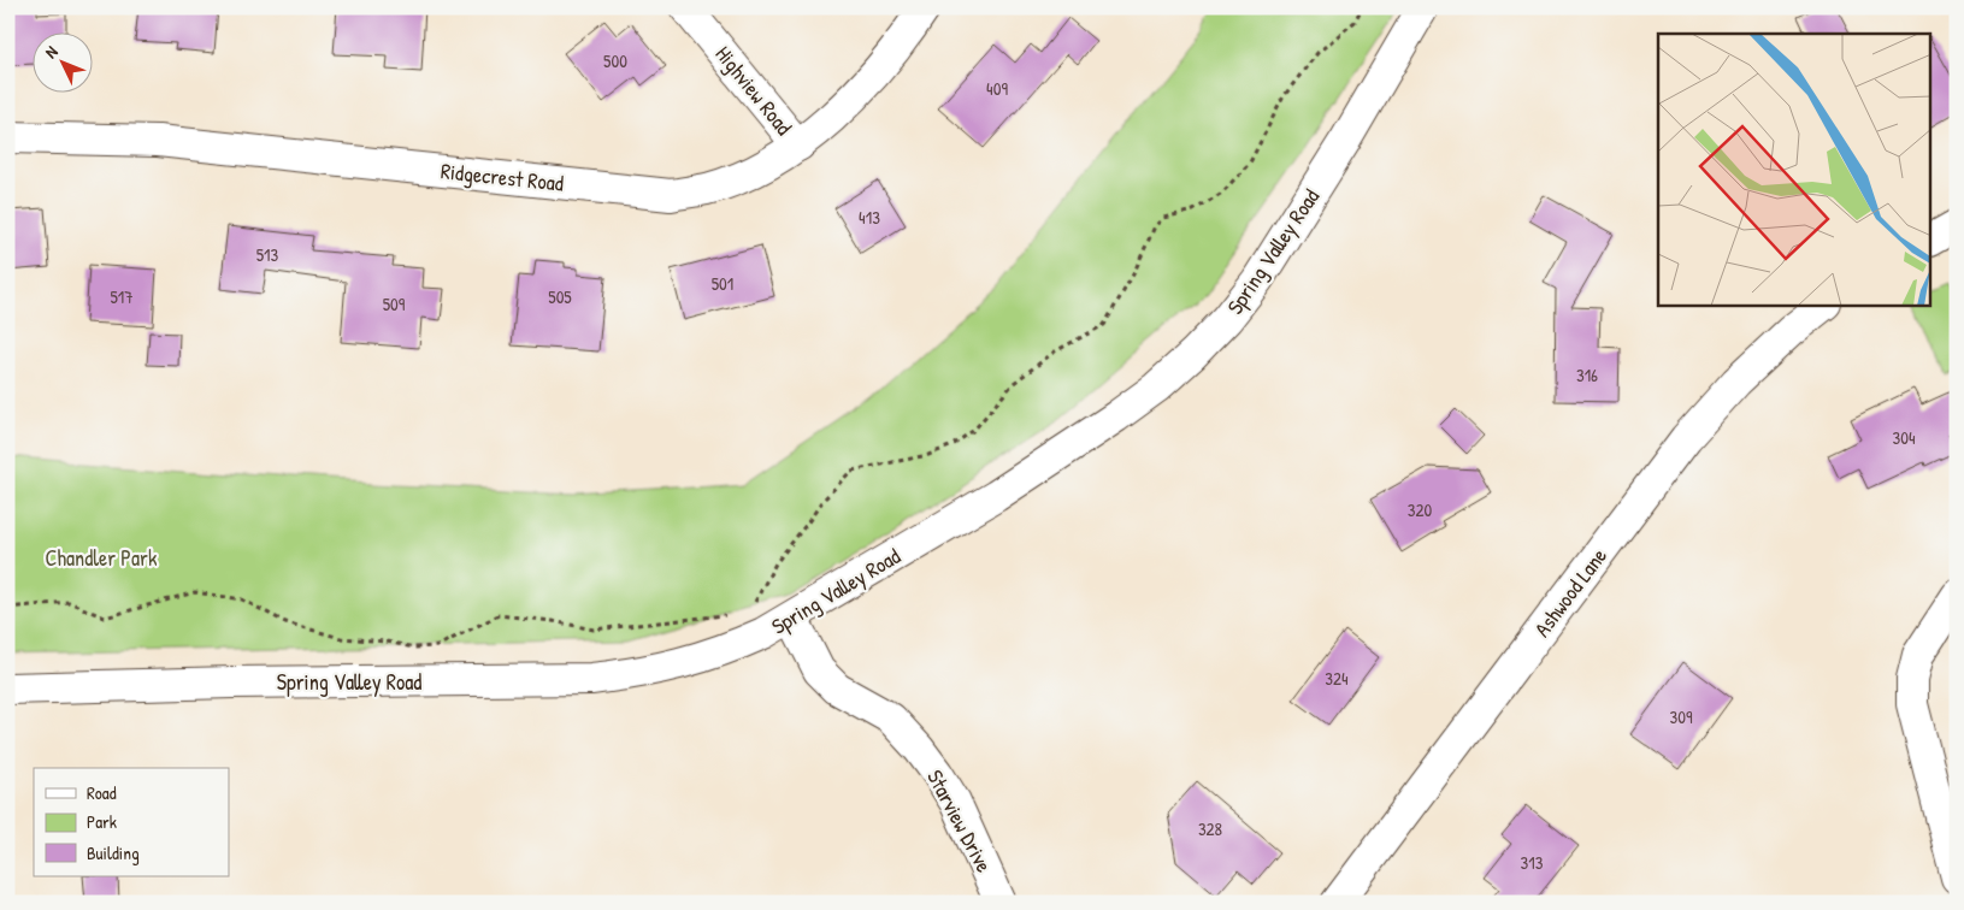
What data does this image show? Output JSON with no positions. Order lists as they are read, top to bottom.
{
  "streets": {
    "street": [
      "Highview Road",
      "Ridgecrest Road",
      "Spring Valley Road",
      "Ashwood Lane",
      "Starview Drive"
    ]
  },
  "crossings": [
    ["Highview Road", "Ridgecrest Road"],
    ["Spring Valley Road", "Starview Drive"]
  ],
  "parks": ["Chandler Park"],
  "house_numbers": [
    "500",
    "409",
    "413",
    "513",
    "501",
    "517",
    "505",
    "509",
    "316",
    "304",
    "320",
    "324",
    "309",
    "328",
    "313"
  ],
  "legend": ["Road", "Park", "Building"],
  "north": "top left"
}
